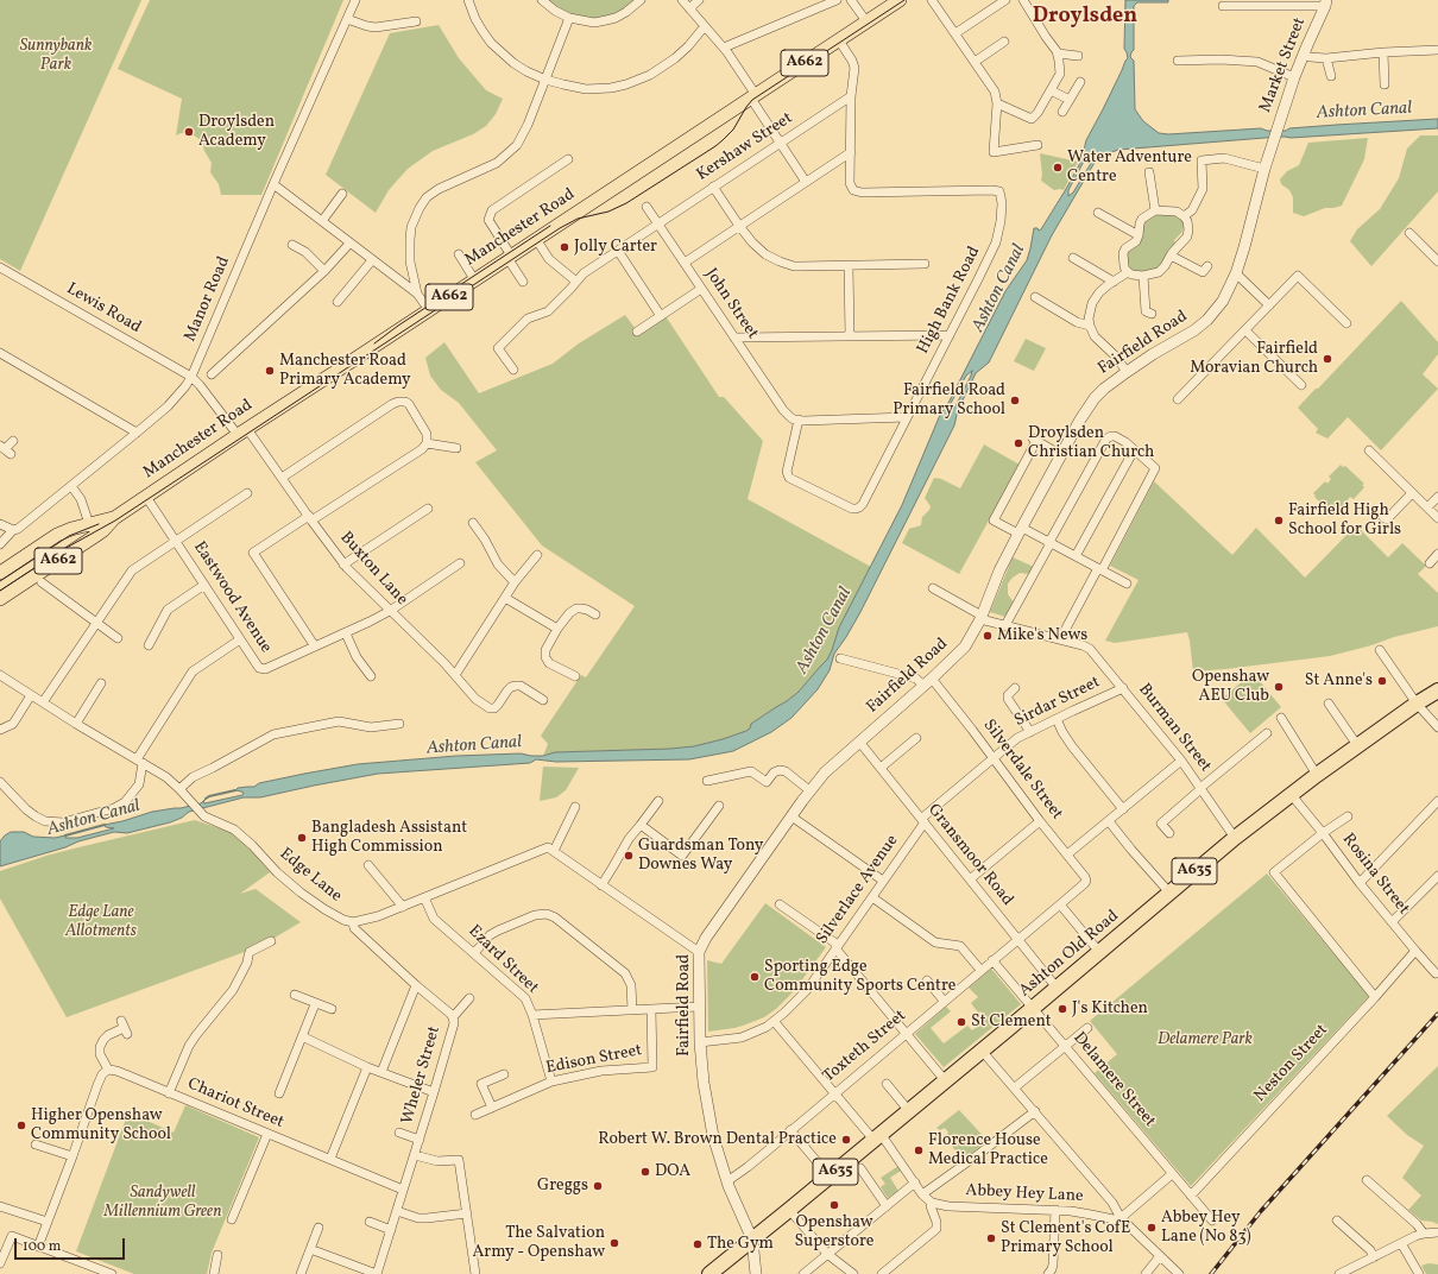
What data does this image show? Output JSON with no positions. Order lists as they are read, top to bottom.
{
  "streets": {
    "highway": ["A635", "Ashton Old Road"],
    "main road": ["A662", "Manchester Road"],
    "street": [
      "Market Street",
      "Kershaw Street",
      "Manor Road",
      "High Bank Road",
      "John Street",
      "Lewis Road",
      "Fairfield Road",
      "Buxton Lane",
      "Eastwood Avenue",
      "Sirdar Street",
      "Burman Street",
      "Silverdale Street",
      "Gransmoor Road",
      "Rosina Street",
      "Edge Lane",
      "Silverlace Avenue",
      "Ezard Street",
      "Toxteth Street",
      "Edison Street",
      "Neston Street",
      "Wheler Street",
      "Delamere Street",
      "Chariot Street",
      "Abbey Hey Lane"
    ]
  },
  "crossings": [
    ["Market Street", "Fairfield Road"],
    ["Kershaw Street", "John Street"],
    ["Manchester Road", "Lewis Road"],
    ["Manchester Road", "Buxton Lane"],
    ["Manchester Road", "Eastwood Avenue"],
    ["Manor Road", "Lewis Road"],
    ["High Bank Road", "John Street"],
    ["Lewis Road", "Buxton Lane"],
    ["Fairfield Road", "Silverdale Street"],
    ["Fairfield Road", "Gransmoor Road"],
    ["Fairfield Road", "Silverlace Avenue"],
    ["Fairfield Road", "Ashton Old Road"],
    ["Fairfield Road", "Toxteth Street"],
    ["Buxton Lane", "Eastwood Avenue"],
    ["Sirdar Street", "Burman Street"],
    ["Sirdar Street", "Silverdale Street"],
    ["Sirdar Street", "Gransmoor Road"],
    ["Sirdar Street", "Silverlace Avenue"],
    ["Burman Street", "Ashton Old Road"],
    ["Silverdale Street", "Toxteth Street"],
    ["Gransmoor Road", "Silverlace Avenue"],
    ["Gransmoor Road", "Ashton Old Road"],
    ["Gransmoor Road", "Toxteth Street"],
    ["Rosina Street", "Ashton Old Road"],
    ["Rosina Street", "Neston Street"],
    ["Edge Lane", "Wheler Street"],
    ["Ashton Old Road", "Delamere Street"],
    ["Ezard Street", "Edison Street"],
    ["Toxteth Street", "Delamere Street"],
    ["Neston Street", "Delamere Street"],
    ["Wheler Street", "Chariot Street"]
  ],
  "districts": ["Droylsden"],
  "water": ["Ashton Canal"],
  "parks": [
    "Sunnybank Park",
    "Edge Lane Allotments",
    "Delamere Park",
    "Sandywell Millennium Green"
  ],
  "places": [
    "Droylsden Academy",
    "Water Adventure Centre",
    "Jolly Carter",
    "Fairfield Moravian Church",
    "Manchester Road Primary Academy",
    "Fairfield Road Primary School",
    "Droylsden Christian Church",
    "Fairfield High School for Girls",
    "Mike's News",
    "St Anne's",
    "Openshaw AEU Club",
    "Bangladesh Assistant High Commission",
    "Guardsman Tony Downes Way",
    "Sporting Edge Community Sports Centre",
    "J's Kitchen",
    "St Clement",
    "Higher Openshaw Community School",
    "Robert W. Brown Dental Practice",
    "Florence House Medical Practice",
    "DOA",
    "Greggs",
    "Openshaw Superstore",
    "Abbey Hey Lane (No 83)",
    "St Clement's CofE Primary School",
    "The Salvation Army - Openshaw",
    "The Gym"
  ],
  "scale_bar": "100 m"
}
